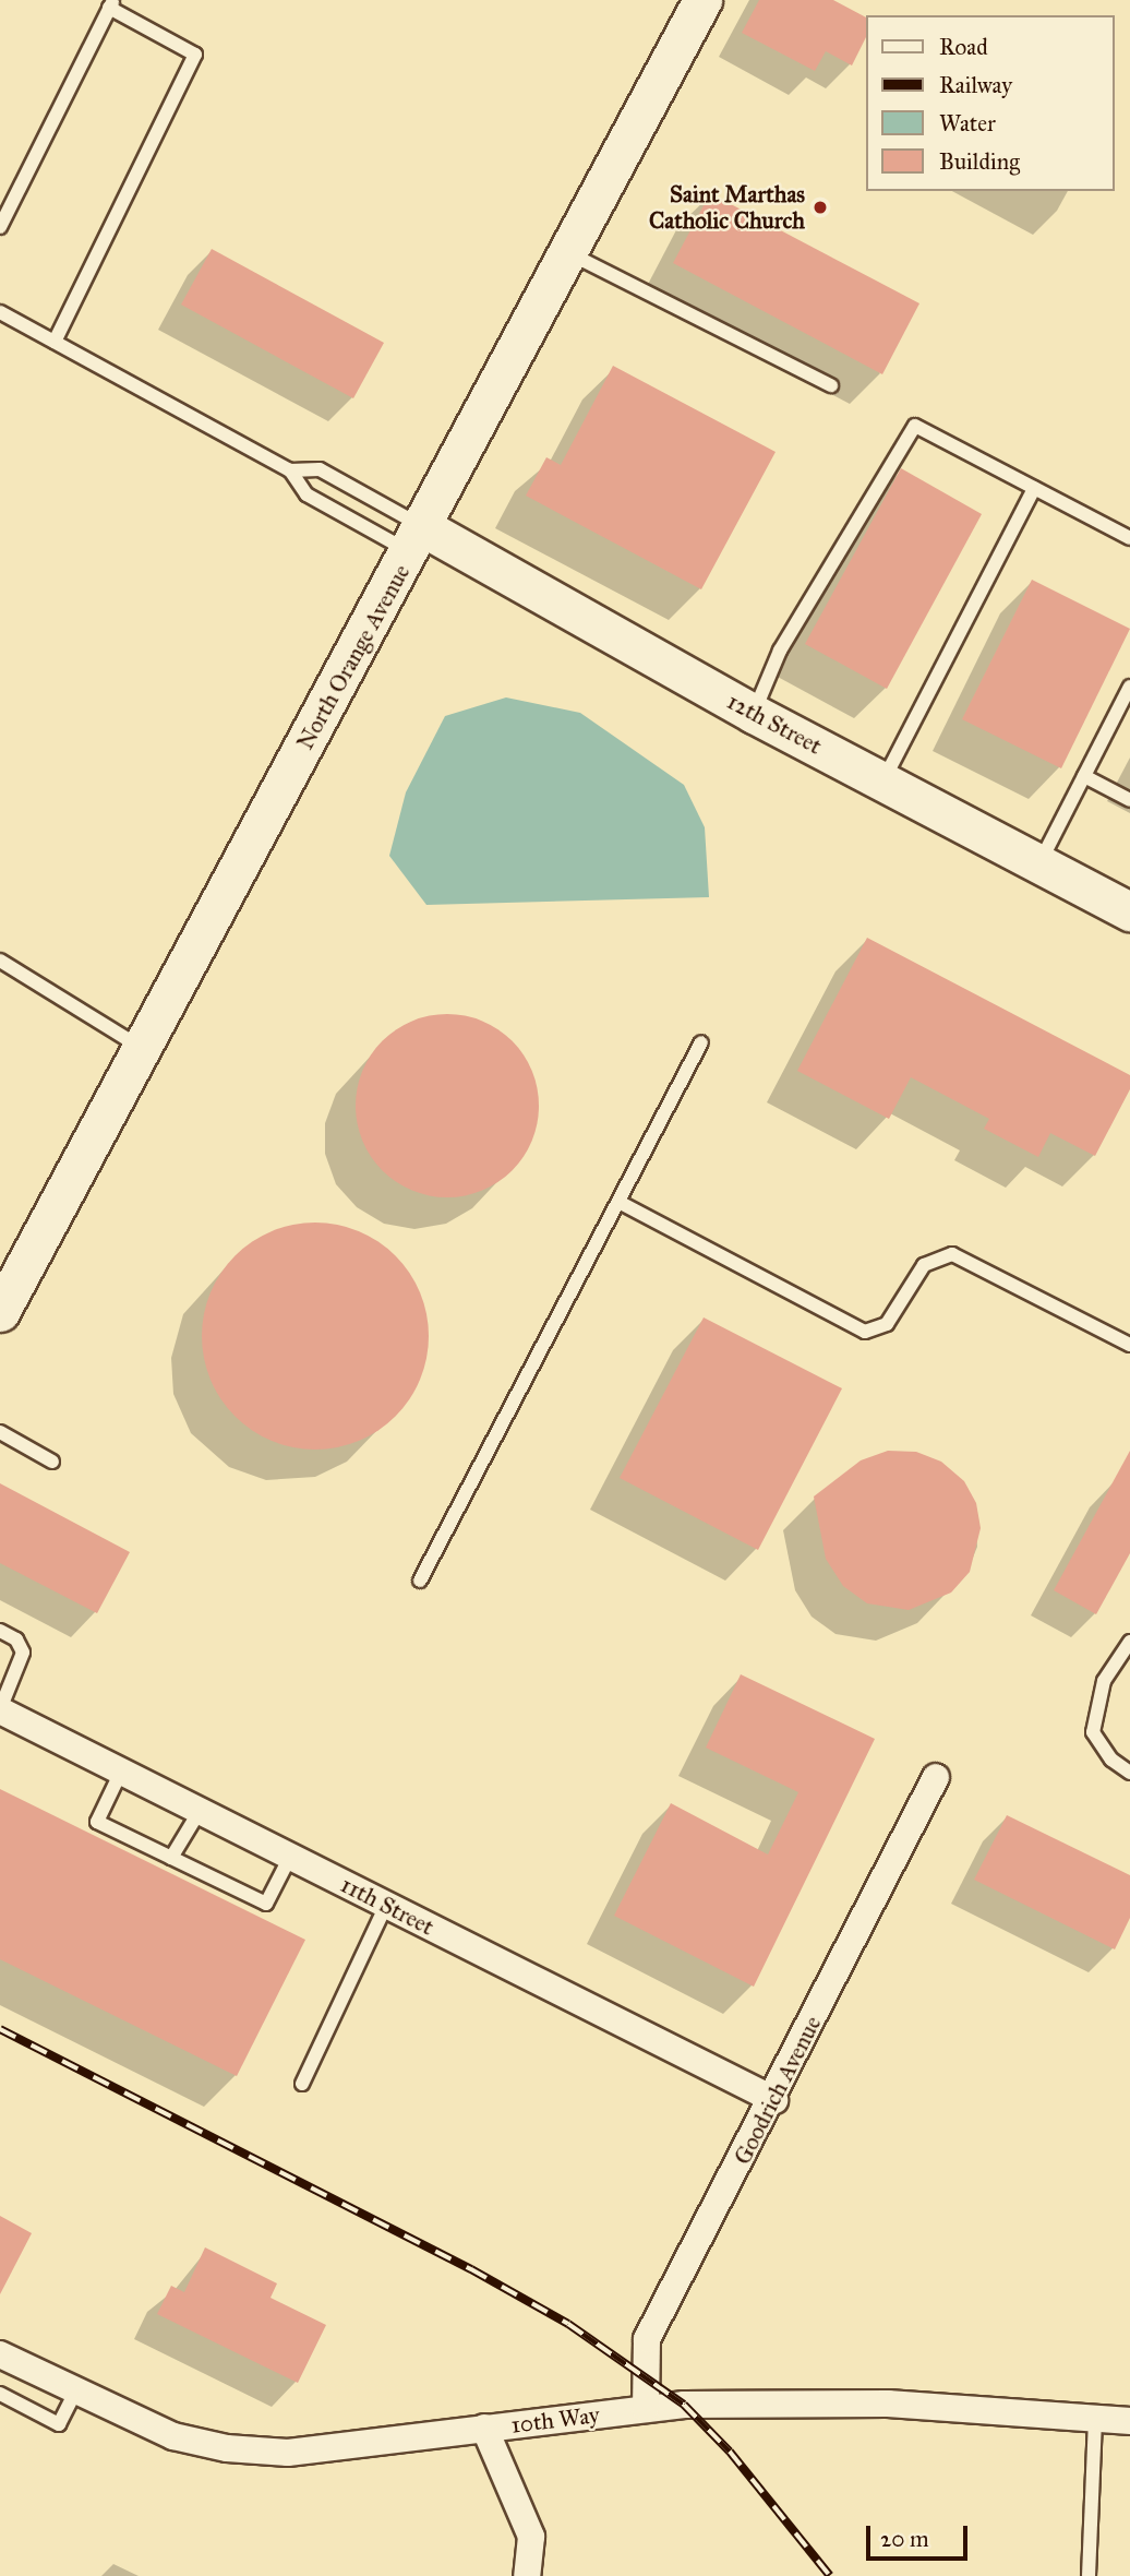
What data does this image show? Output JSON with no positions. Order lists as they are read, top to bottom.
{
  "streets": {
    "street": [
      "North Orange Avenue",
      "12th Street",
      "11th Street",
      "Goodrich Avenue",
      "10th Way"
    ]
  },
  "crossings": [
    ["North Orange Avenue", "12th Street"],
    ["11th Street", "Goodrich Avenue"],
    ["Goodrich Avenue", "10th Way"]
  ],
  "places": ["Saint Marthas Catholic Church"],
  "legend": [
    "Road",
    "Railway",
    "Water",
    "Building"
  ],
  "scale_bar": "20 m"
}
